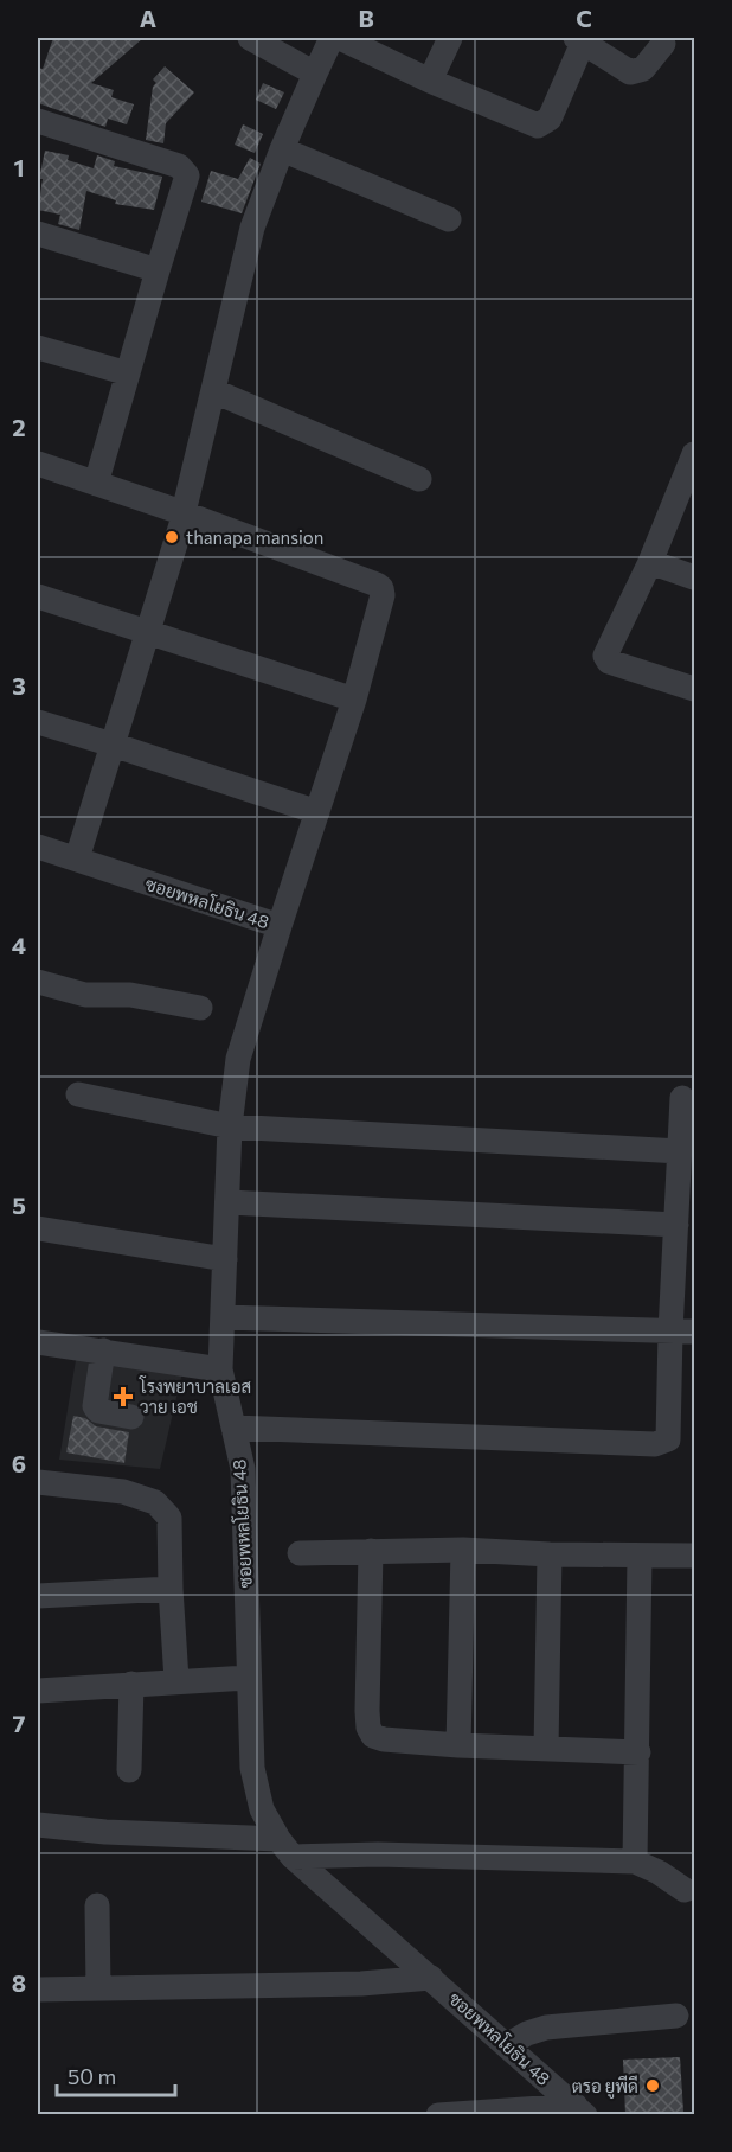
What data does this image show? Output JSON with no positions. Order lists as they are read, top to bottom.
{
  "streets": {
    "street": ["ซอยพหลโยธิน 48"]
  },
  "places": {
    "other": ["thanapa mansion", "ตรอ ยูพีดี"],
    "health": ["โรงพยาบาลเอส วาย เอช"]
  },
  "scale_bar": "50 m",
  "grid": {
    "columns": ["A", "B", "C"],
    "rows": [
      "1",
      "2",
      "3",
      "4",
      "5",
      "6",
      "7",
      "8"
    ]
  }
}
